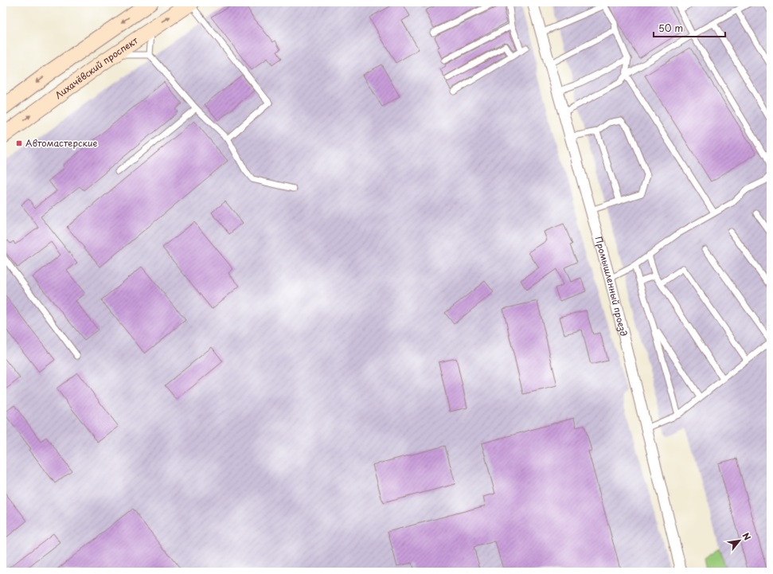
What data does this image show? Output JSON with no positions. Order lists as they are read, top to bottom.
{
  "streets": {
    "main road": ["Лихачёвский проспект"],
    "street": ["Промышленный проезд"]
  },
  "places": {
    "transit": ["Автомастерские"]
  },
  "scale_bar": "50 m",
  "north": "top right"
}
